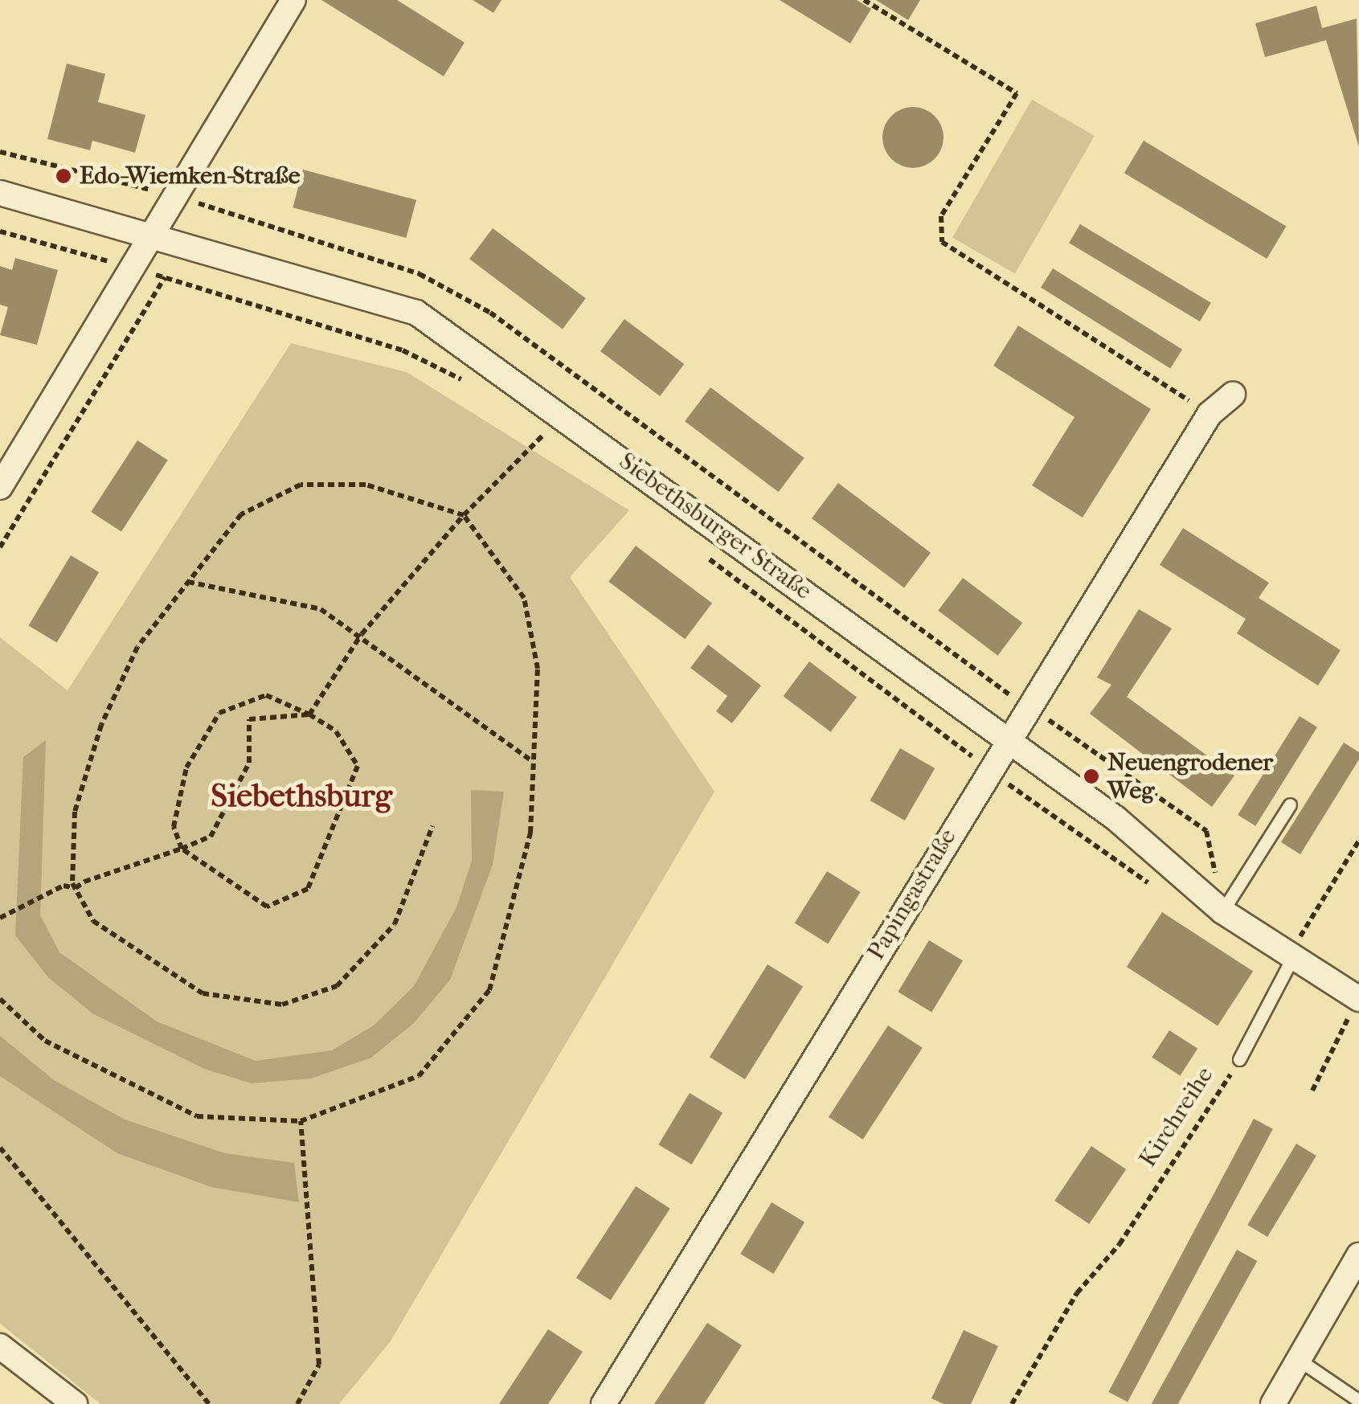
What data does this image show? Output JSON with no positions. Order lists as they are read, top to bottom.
{
  "streets": {
    "street": ["Siebethsburger Straße", "Papingastraße"],
    "lane": ["Kirchreihe"]
  },
  "crossings": [
    ["Siebethsburger Straße", "Papingastraße"],
    ["Siebethsburger Straße", "Kirchreihe"]
  ],
  "districts": ["Siebethsburg"],
  "places": ["Edo-Wiemken-Straße", "Neuengrodener Weg"]
}
